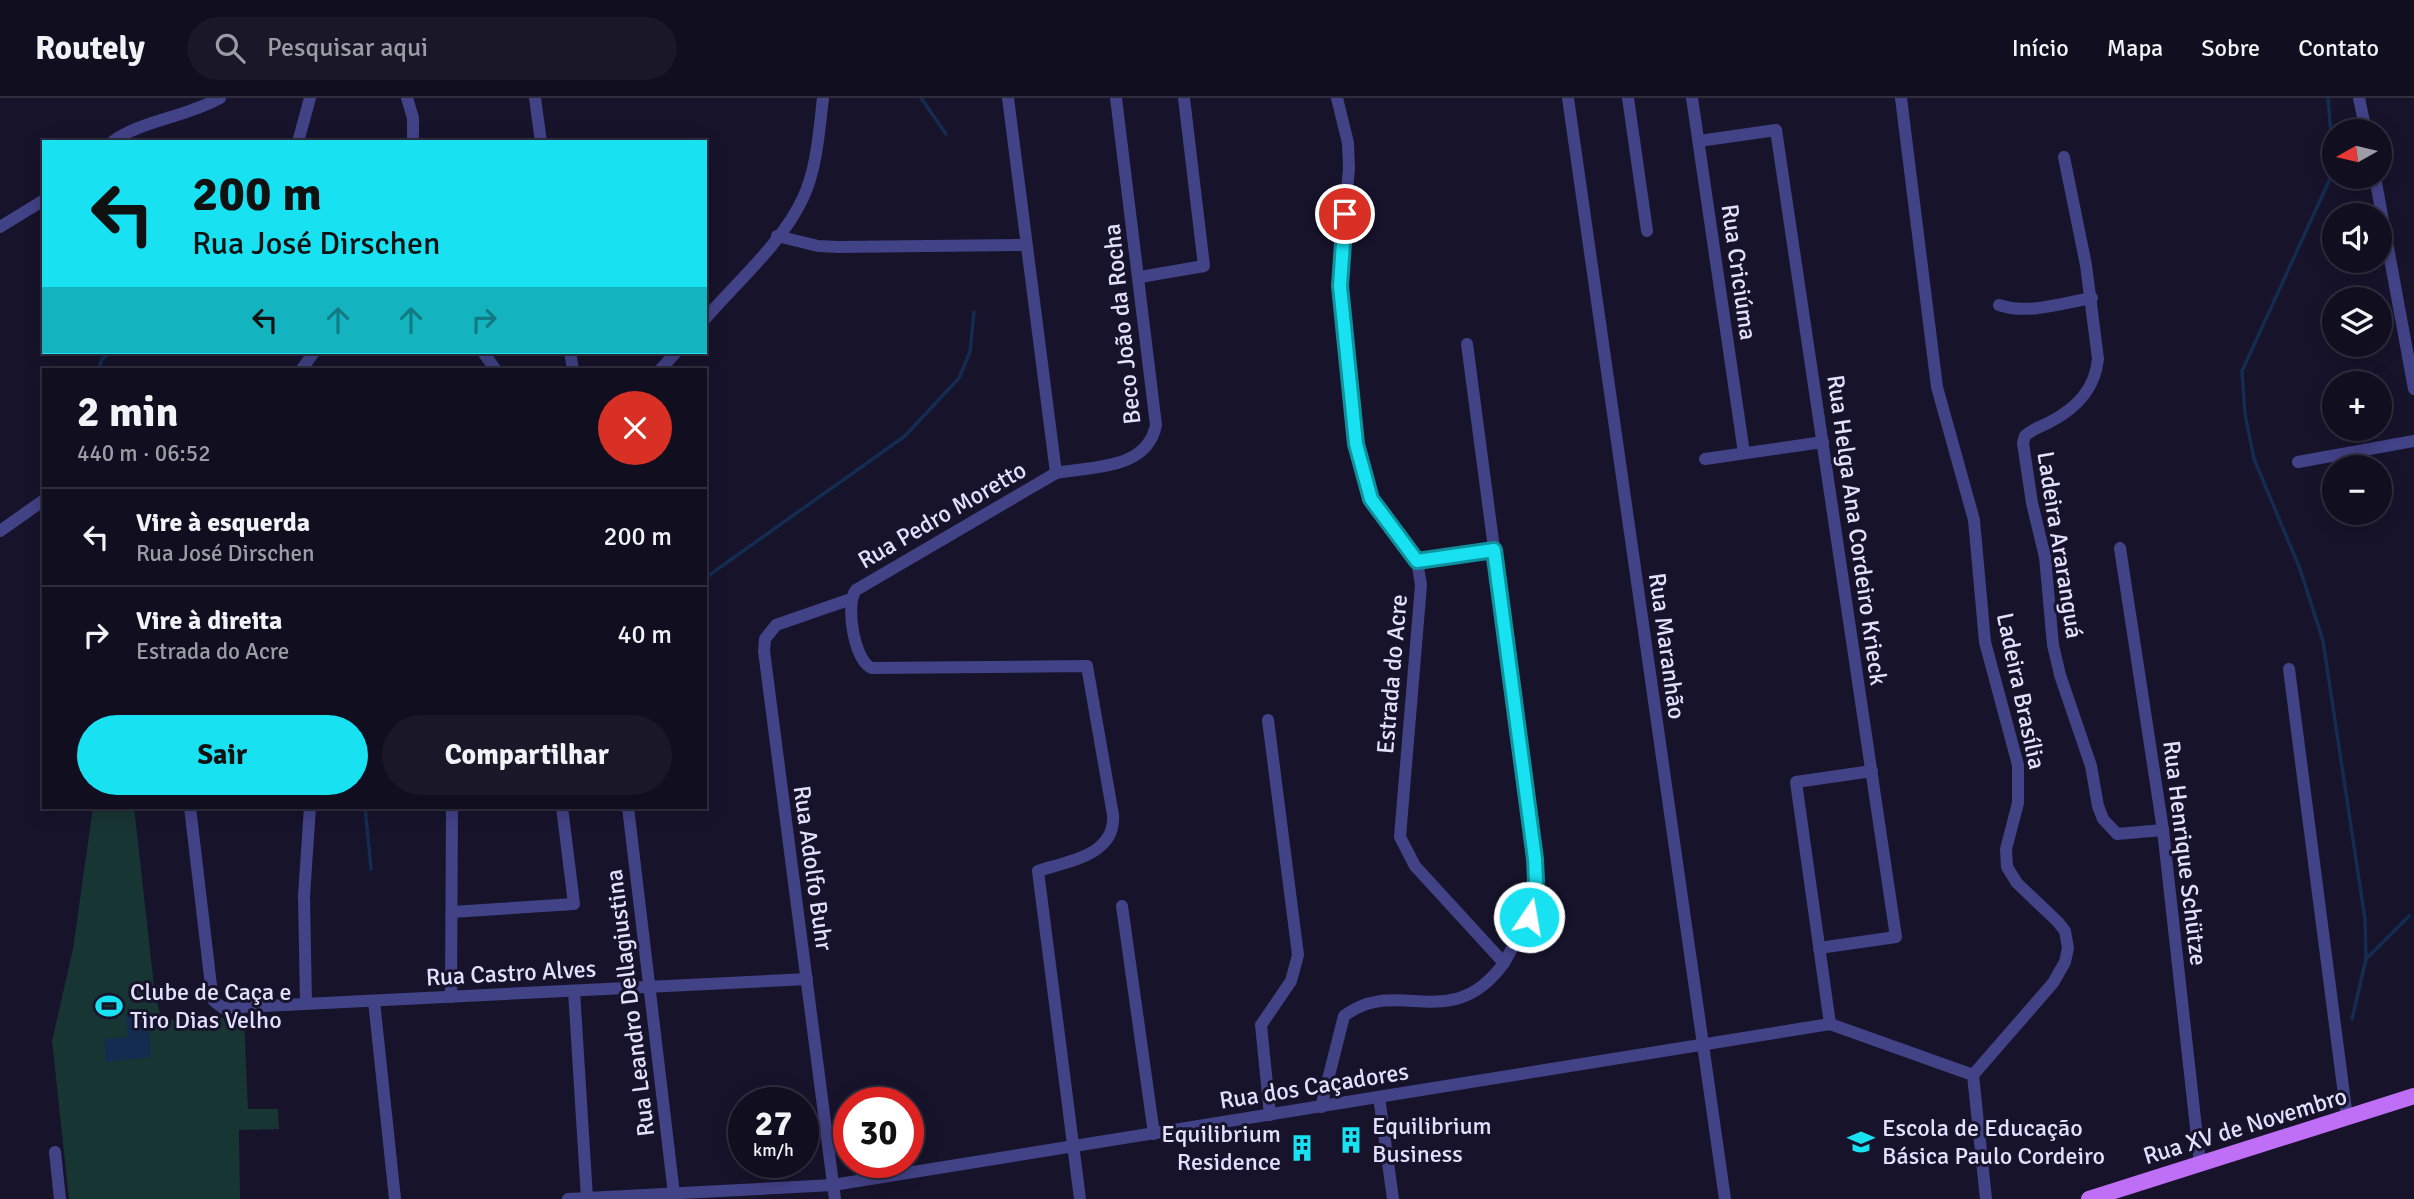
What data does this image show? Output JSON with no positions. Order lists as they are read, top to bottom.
{
  "streets": {
    "main road": ["Rua XV de Novembro"],
    "street": [
      "Rua Criciúma",
      "Beco João da Rocha",
      "Rua Pedro Moretto",
      "Rua Helga Ana Cordeiro Krieck",
      "Ladeira Araranguá",
      "Rua Maranhão",
      "Estrada do Acre",
      "Ladeira Brasília",
      "Rua Henrique Schütze",
      "Rua Adolfo Buhr",
      "Rua Castro Alves",
      "Rua Leandro Dellagiustina",
      "Rua dos Caçadores"
    ]
  },
  "crossings": [
    ["Rua Criciúma", "Rua Helga Ana Cordeiro Krieck"],
    ["Beco João da Rocha", "Rua Pedro Moretto"],
    ["Rua Pedro Moretto", "Rua Adolfo Buhr"],
    ["Rua Pedro Moretto", "Rua dos Caçadores"],
    ["Ladeira Araranguá", "Rua Henrique Schütze"],
    ["Rua Maranhão", "Rua dos Caçadores"],
    ["Ladeira Brasília", "Rua dos Caçadores"],
    ["Rua Henrique Schütze", "Rua XV de Novembro"],
    ["Rua Adolfo Buhr", "Rua Castro Alves"],
    ["Rua Adolfo Buhr", "Rua dos Caçadores"],
    ["Rua Castro Alves", "Rua Leandro Dellagiustina"],
    ["Rua Leandro Dellagiustina", "Rua dos Caçadores"]
  ],
  "places": {
    "sports": ["Clube de Caça e Tiro Dias Velho"],
    "building": ["Equilibrium Business", "Equilibrium Residence"],
    "school or university": ["Escola de Educação Básica Paulo Cordeiro"]
  },
  "north": "left",
  "page": {
    "header": "Routely",
    "search": "Pesquisar aqui",
    "nav": [
      "Início",
      "Mapa",
      "Sobre",
      "Contato"
    ],
    "map_buttons": ["+", "−"],
    "turn": ["200 m", "Rua José Dirschen"],
    "heading": ["2 min", "440 m · 06:52"],
    "list": [
      {
        "name": "Vire à esquerda",
        "note": "Rua José Dirschen",
        "value": "200 m"
      },
      {
        "name": "Vire à direita",
        "note": "Estrada do Acre",
        "value": "40 m"
      }
    ],
    "buttons": ["Sair", "Compartilhar"],
    "speed": "27 km/h",
    "limit": "30"
  }
}
